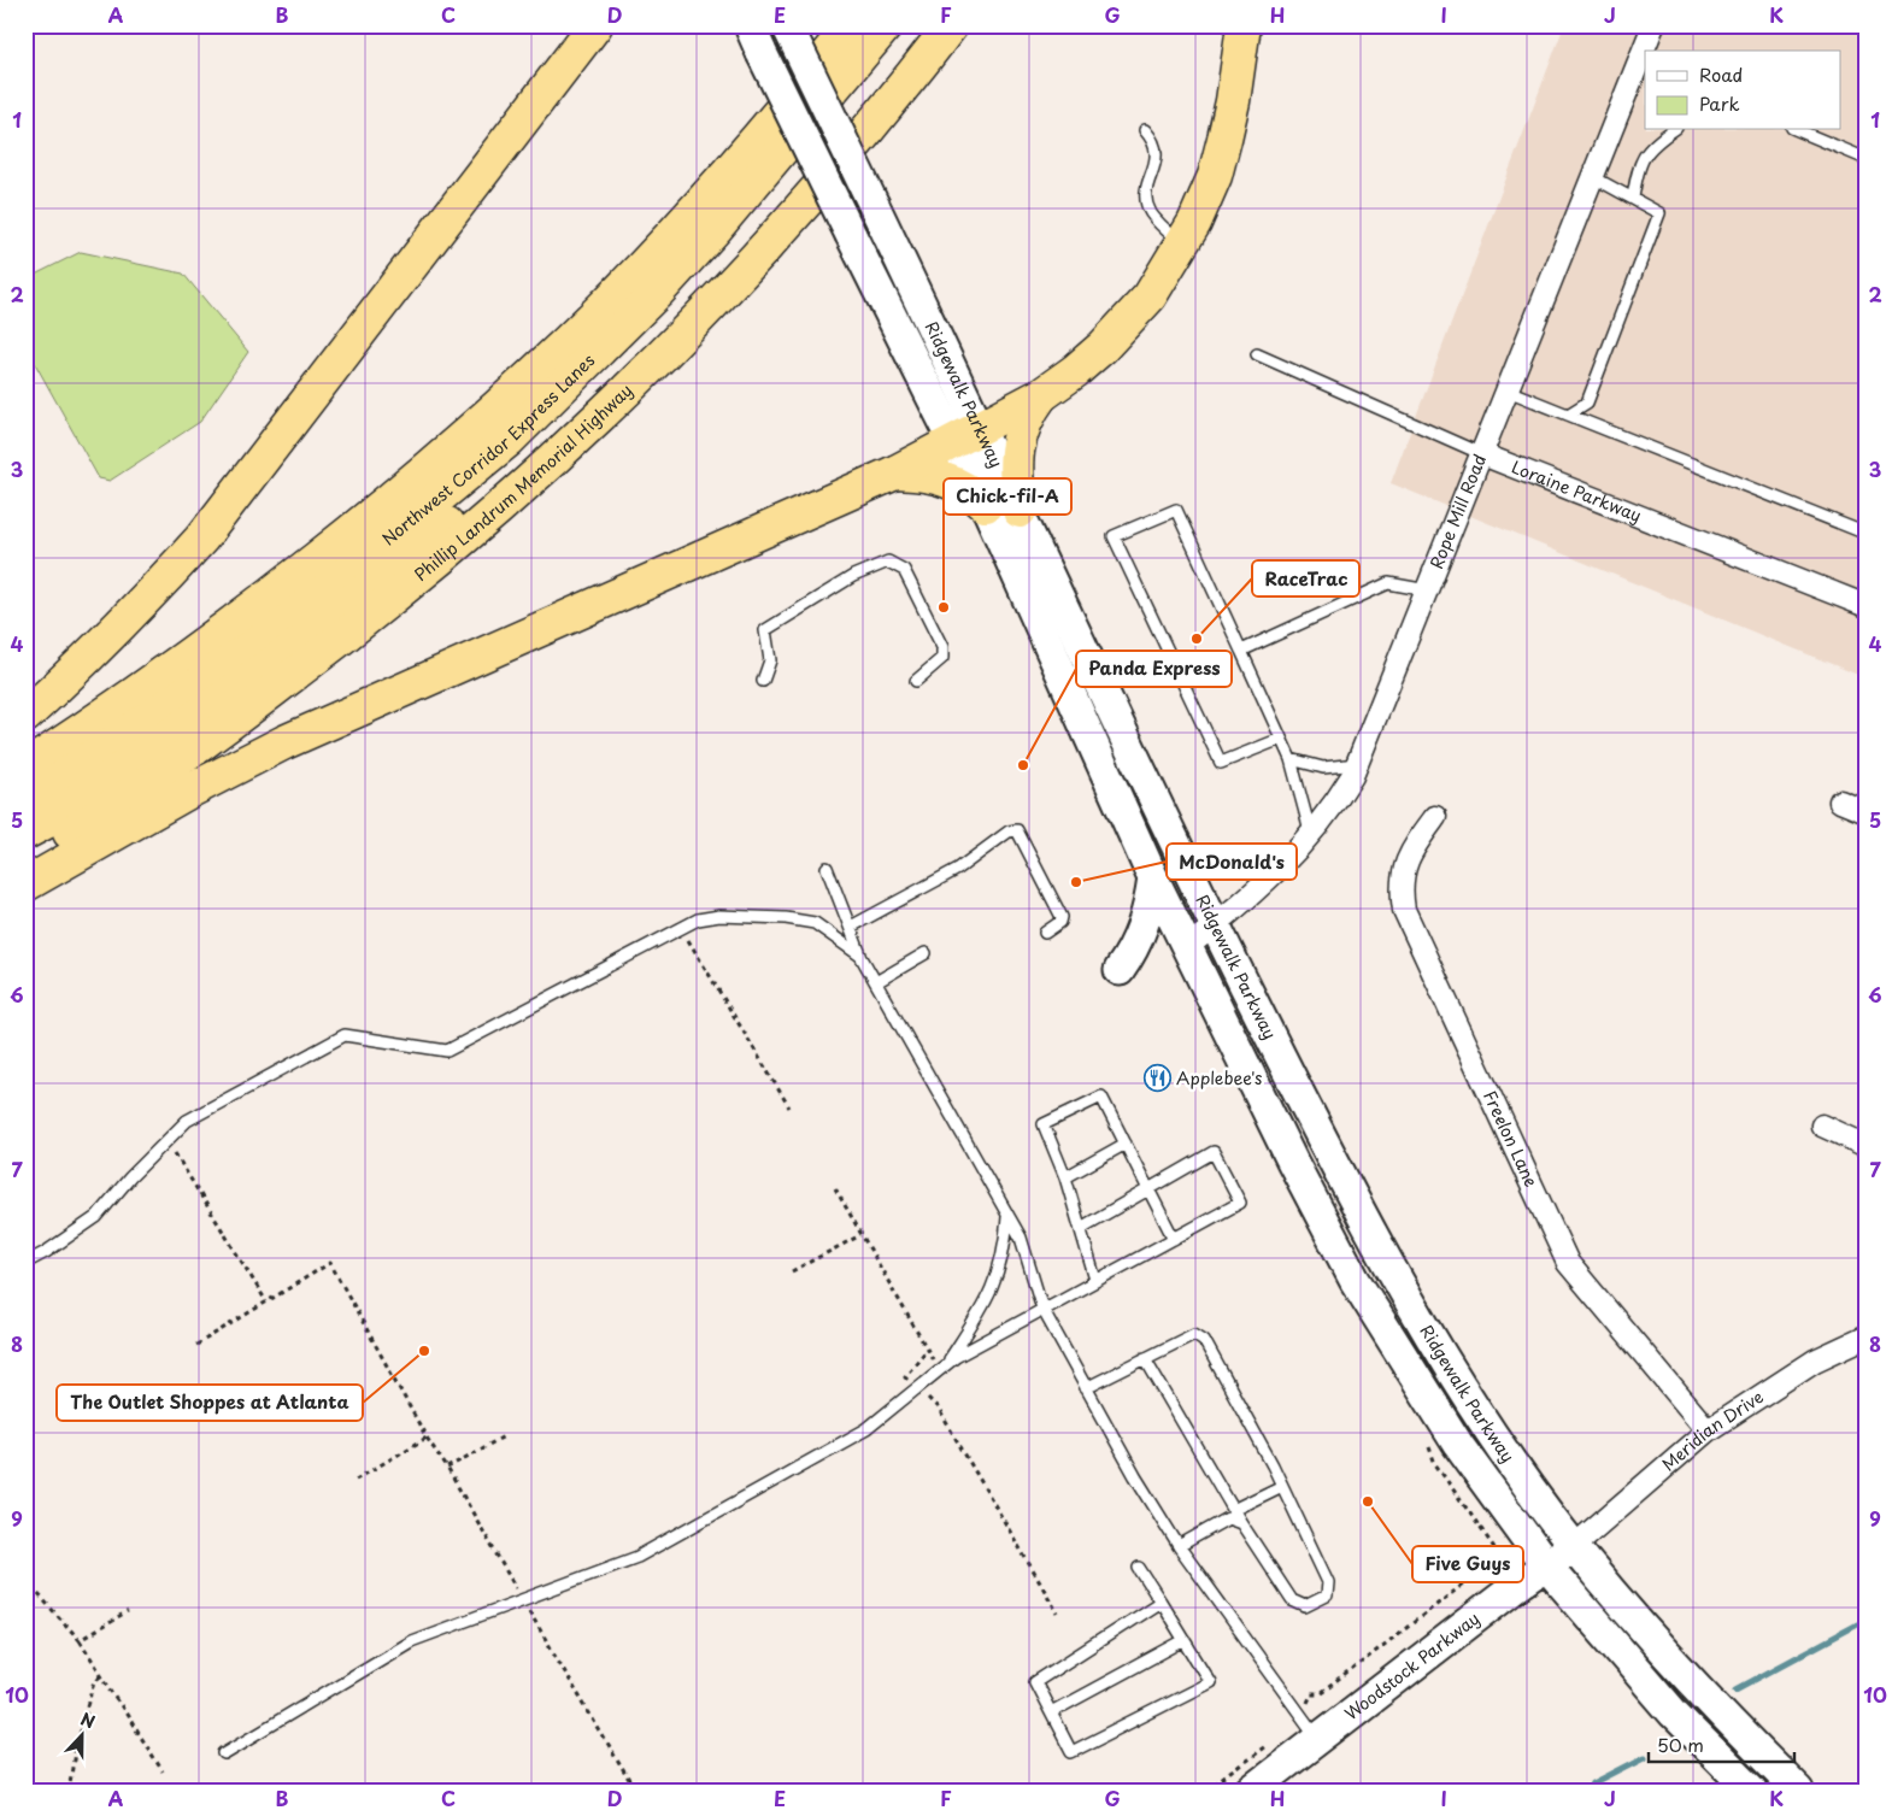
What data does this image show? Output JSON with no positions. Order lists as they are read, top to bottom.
{
  "streets": {
    "highway": ["Northwest Corridor Express Lanes", "Phillip Landrum Memorial Highway"],
    "main road": ["Ridgewalk Parkway", "Woodstock Parkway"],
    "street": [
      "Loraine Parkway",
      "Rope Mill Road",
      "Freelon Lane",
      "Meridian Drive"
    ]
  },
  "crossings": [
    ["Ridgewalk Parkway", "Rope Mill Road"],
    ["Ridgewalk Parkway", "Meridian Drive"],
    ["Ridgewalk Parkway", "Woodstock Parkway"],
    ["Loraine Parkway", "Rope Mill Road"],
    ["Freelon Lane", "Meridian Drive"],
    ["Meridian Drive", "Woodstock Parkway"]
  ],
  "places": {
    "other": [
      "Chick-fil-A",
      "RaceTrac",
      "Panda Express",
      "McDonald's",
      "The Outlet Shoppes at Atlanta",
      "Five Guys"
    ],
    "restaurant": ["Applebee's"]
  },
  "legend": ["Road", "Park"],
  "scale_bar": "50 m",
  "north": "top",
  "grid": {
    "columns": [
      "A",
      "B",
      "C",
      "D",
      "E",
      "F",
      "G",
      "H",
      "I",
      "J",
      "K"
    ],
    "rows": [
      "1",
      "2",
      "3",
      "4",
      "5",
      "6",
      "7",
      "8",
      "9",
      "10"
    ]
  }
}
